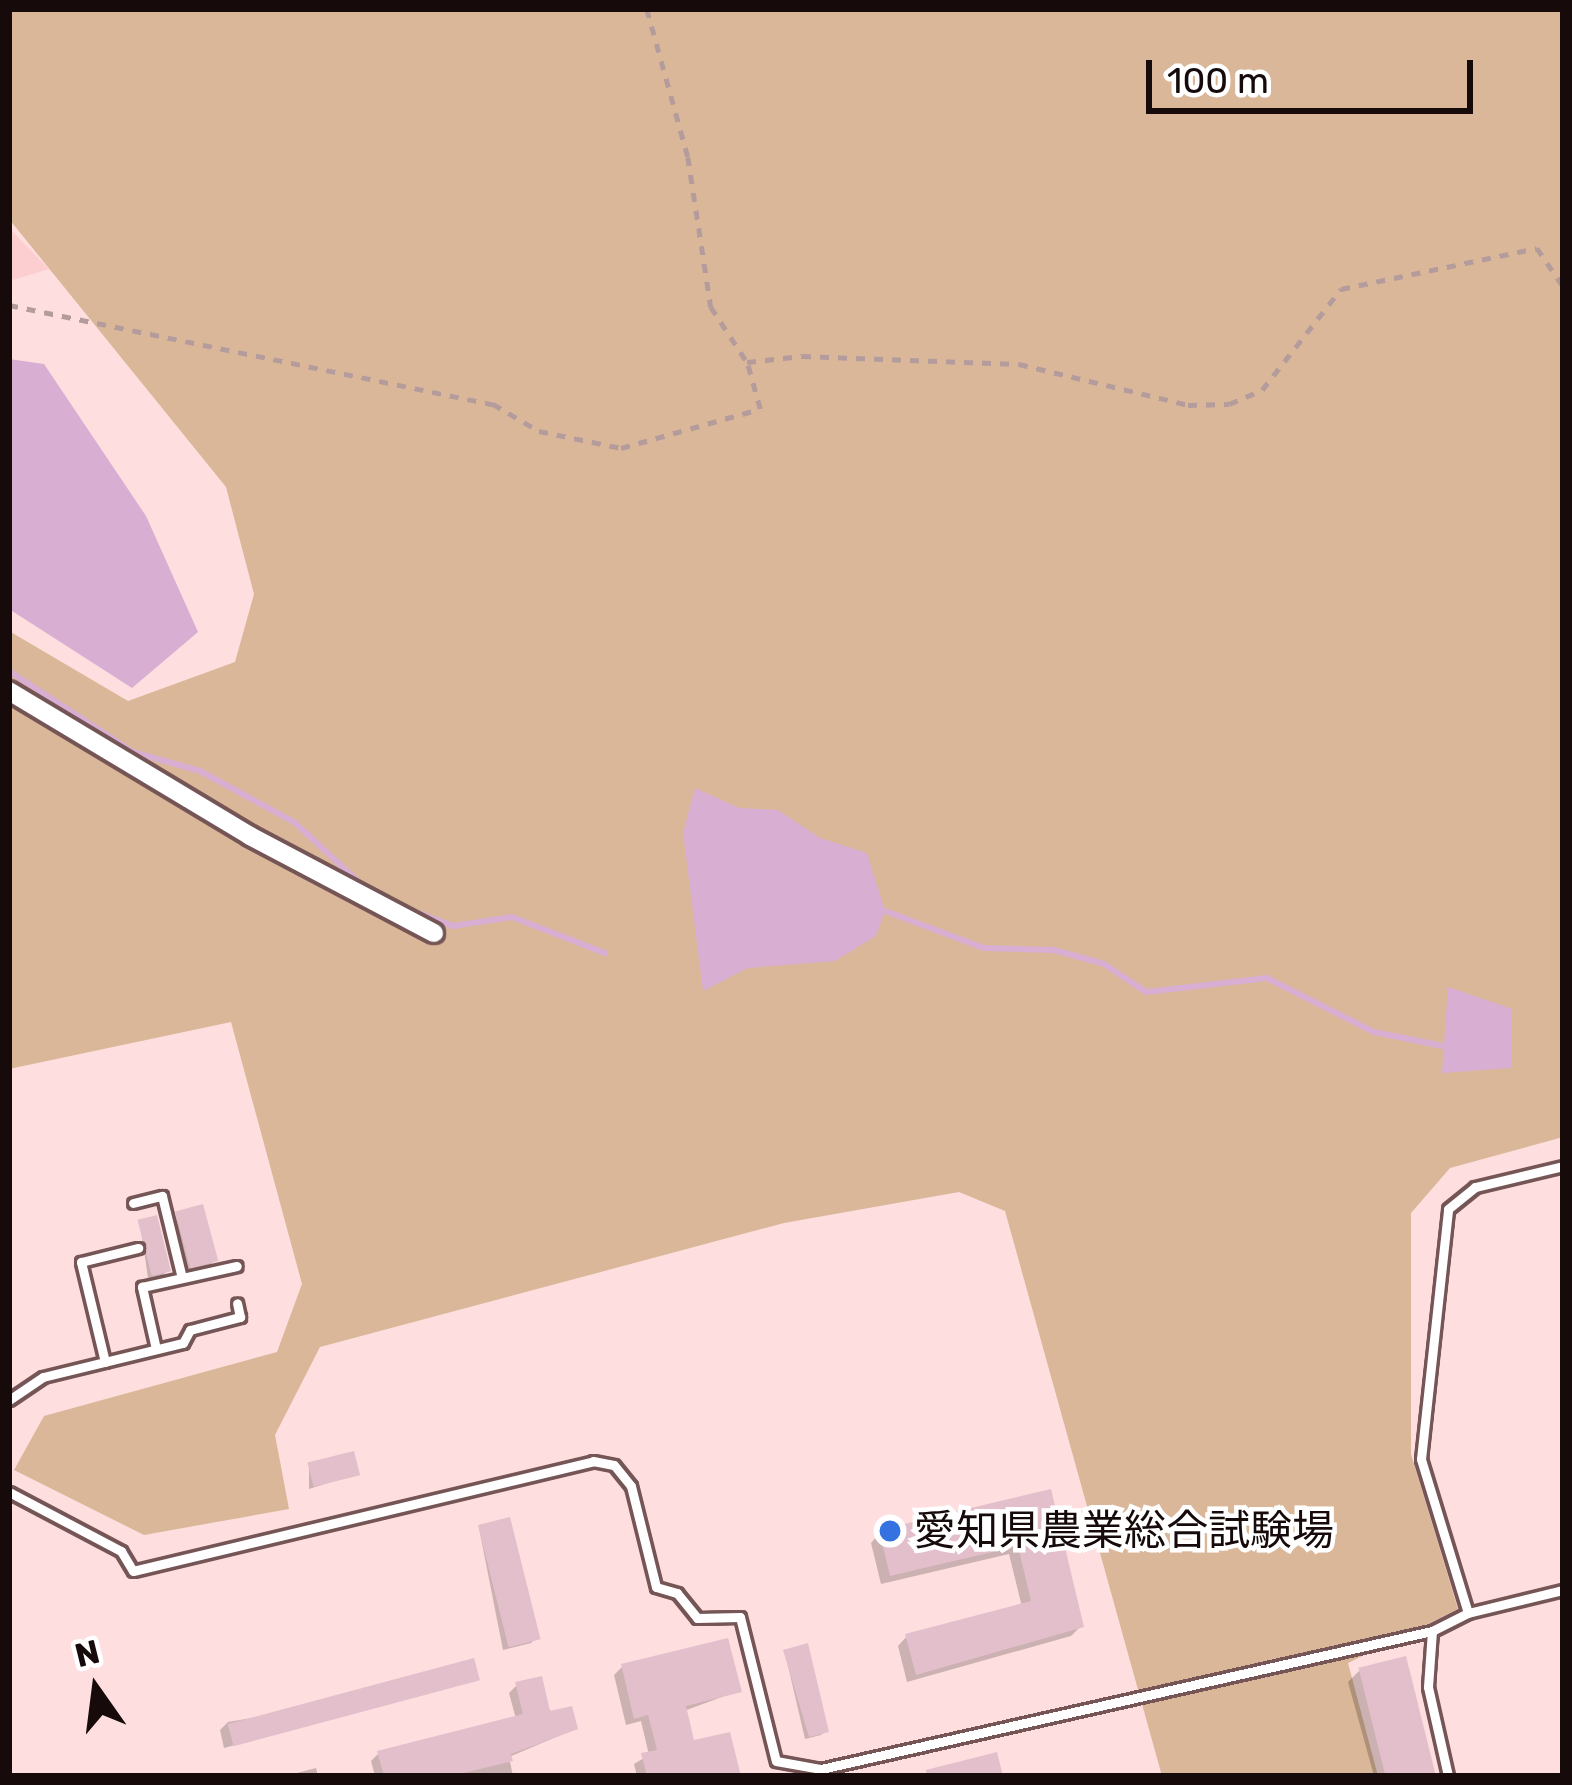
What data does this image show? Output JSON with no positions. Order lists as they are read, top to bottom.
{
  "places": ["愛知県農業総合試験場"],
  "scale_bar": "100 m",
  "north": "top"
}
